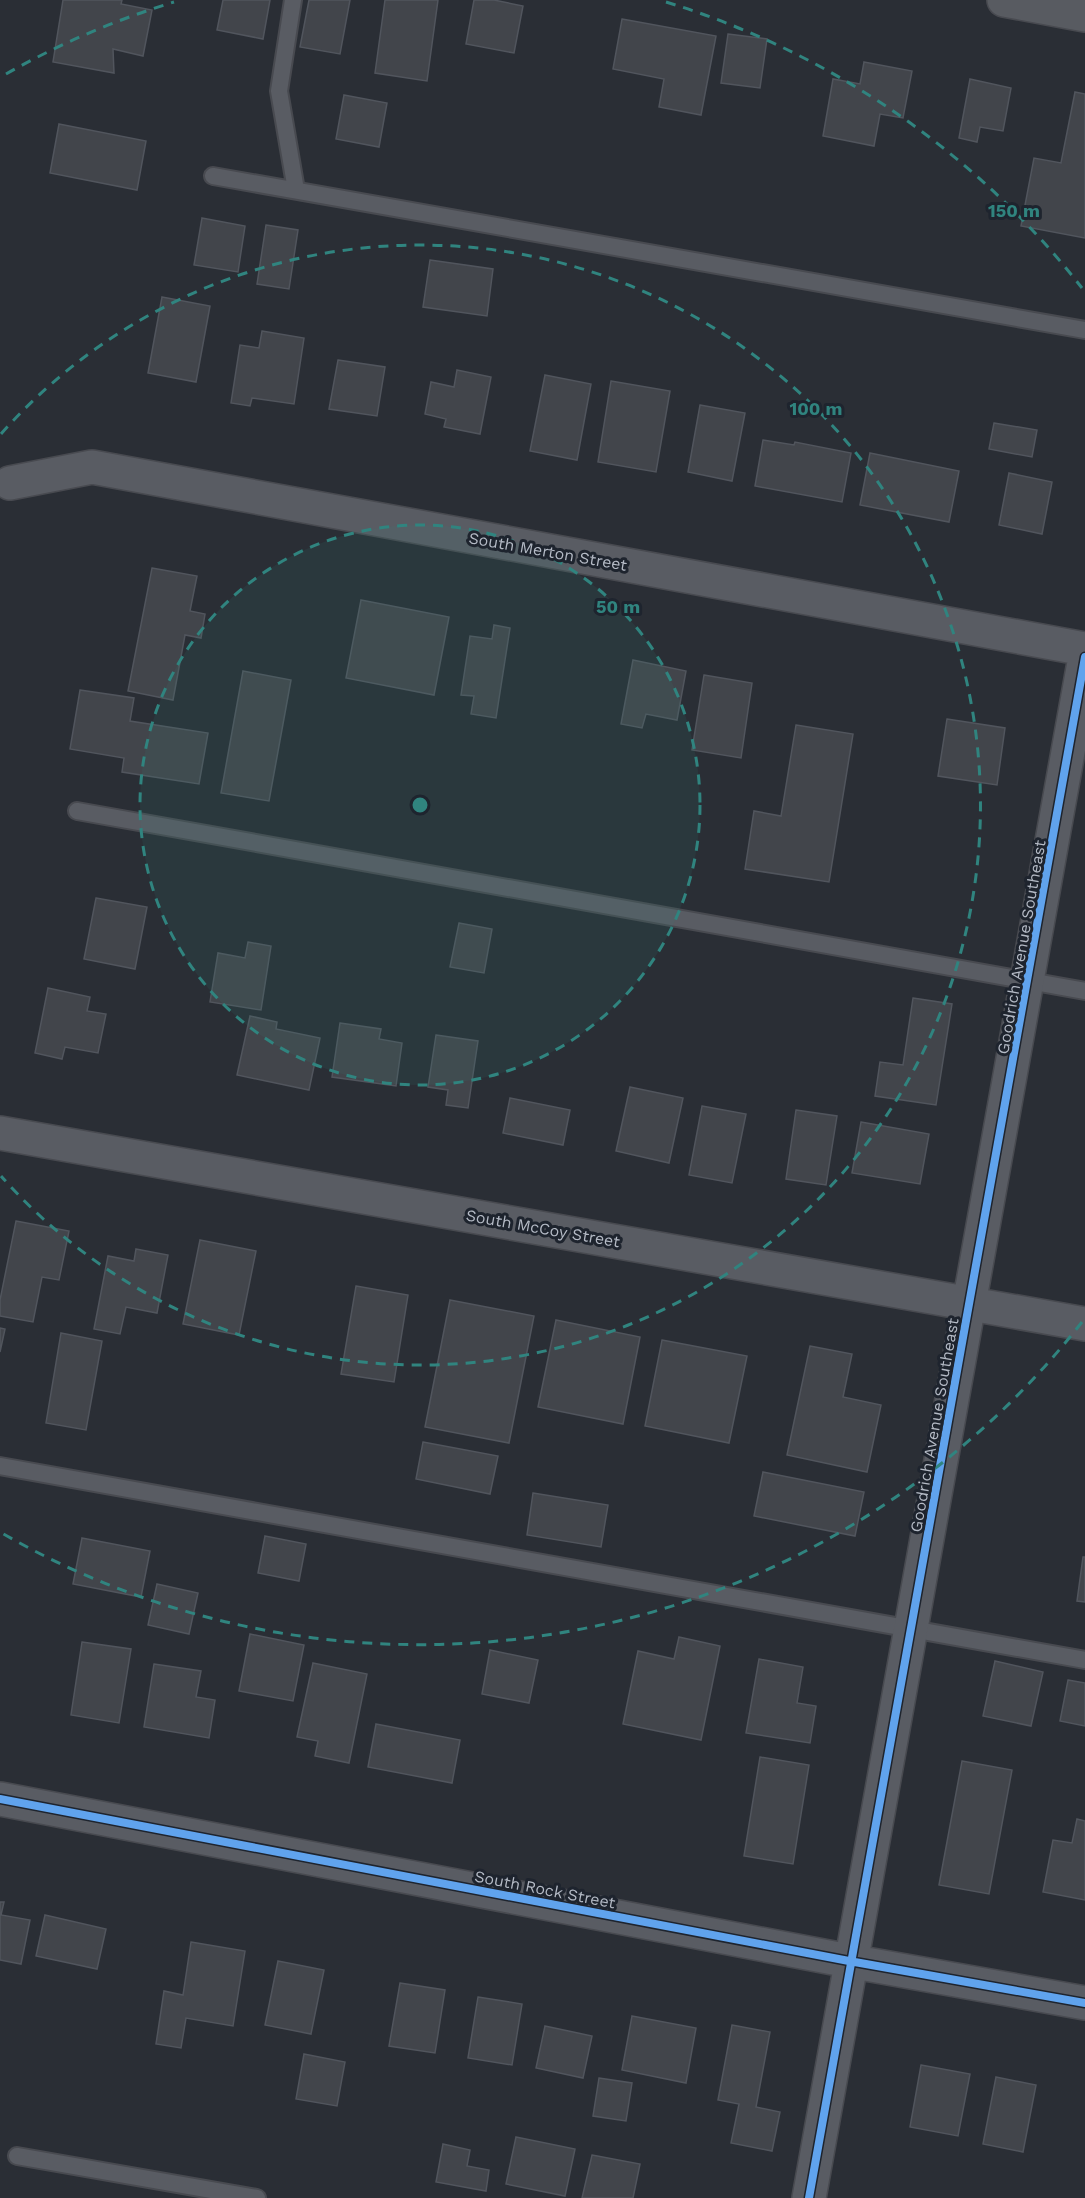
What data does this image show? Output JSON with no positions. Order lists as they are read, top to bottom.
{
  "streets": {
    "street": [
      "South Merton Street",
      "Goodrich Avenue Southeast",
      "South McCoy Street",
      "South Rock Street"
    ]
  },
  "crossings": [
    ["Goodrich Avenue Southeast", "South McCoy Street"],
    ["Goodrich Avenue Southeast", "South Rock Street"]
  ],
  "rings": ["150 m", "100 m", "50 m"]
}
